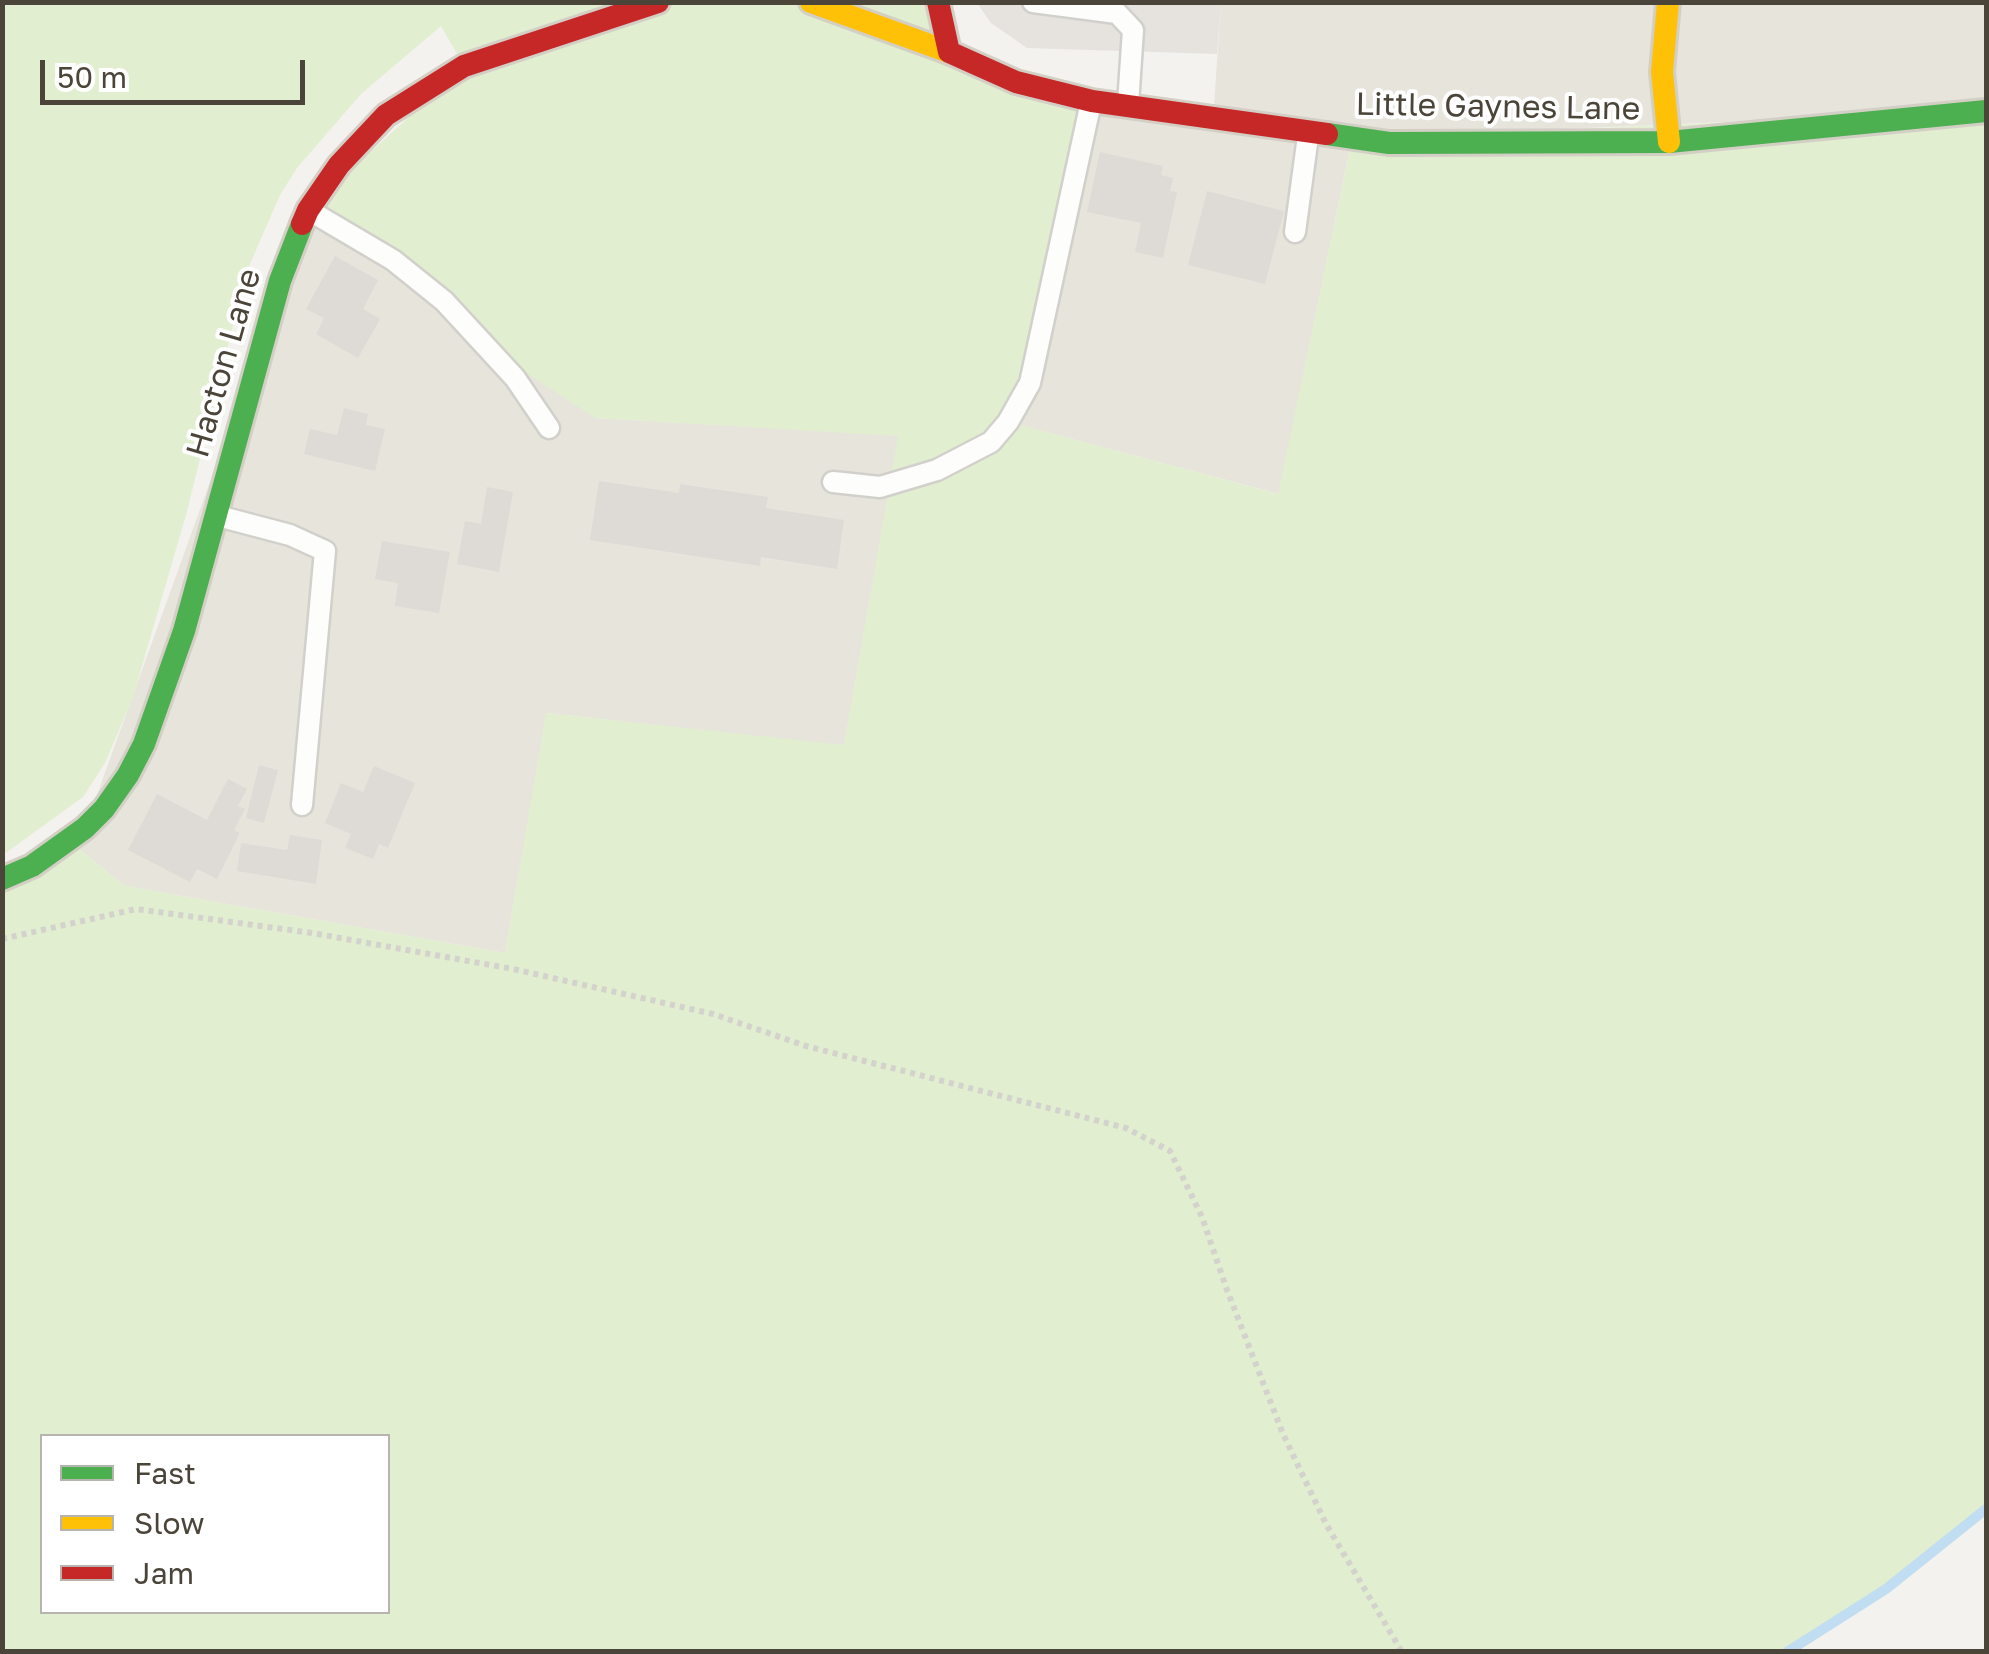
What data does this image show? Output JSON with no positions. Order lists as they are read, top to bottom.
{
  "streets": {
    "street": ["Little Gaynes Lane", "Hacton Lane"]
  },
  "legend": ["Fast", "Slow", "Jam"],
  "scale_bar": "50 m"
}
